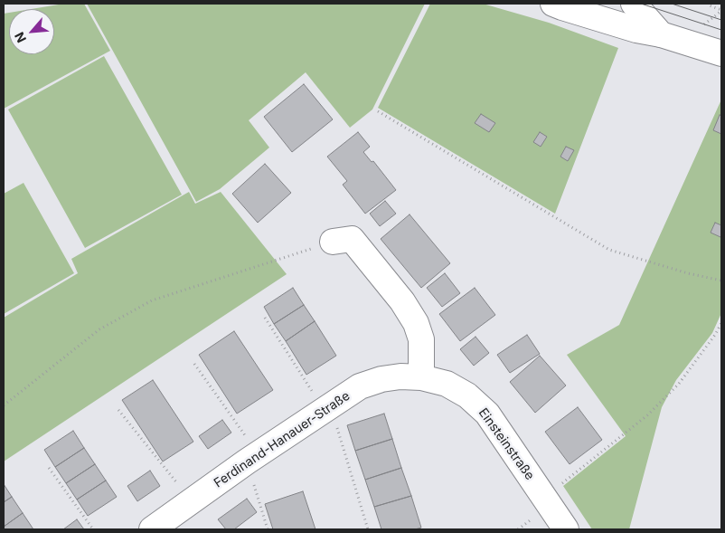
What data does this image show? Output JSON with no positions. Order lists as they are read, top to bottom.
{
  "streets": {
    "street": ["Ferdinand-Hanauer-Straße", "Einsteinstraße"]
  },
  "crossings": [
    ["Ferdinand-Hanauer-Straße", "Einsteinstraße"]
  ],
  "north": "bottom left"
}
